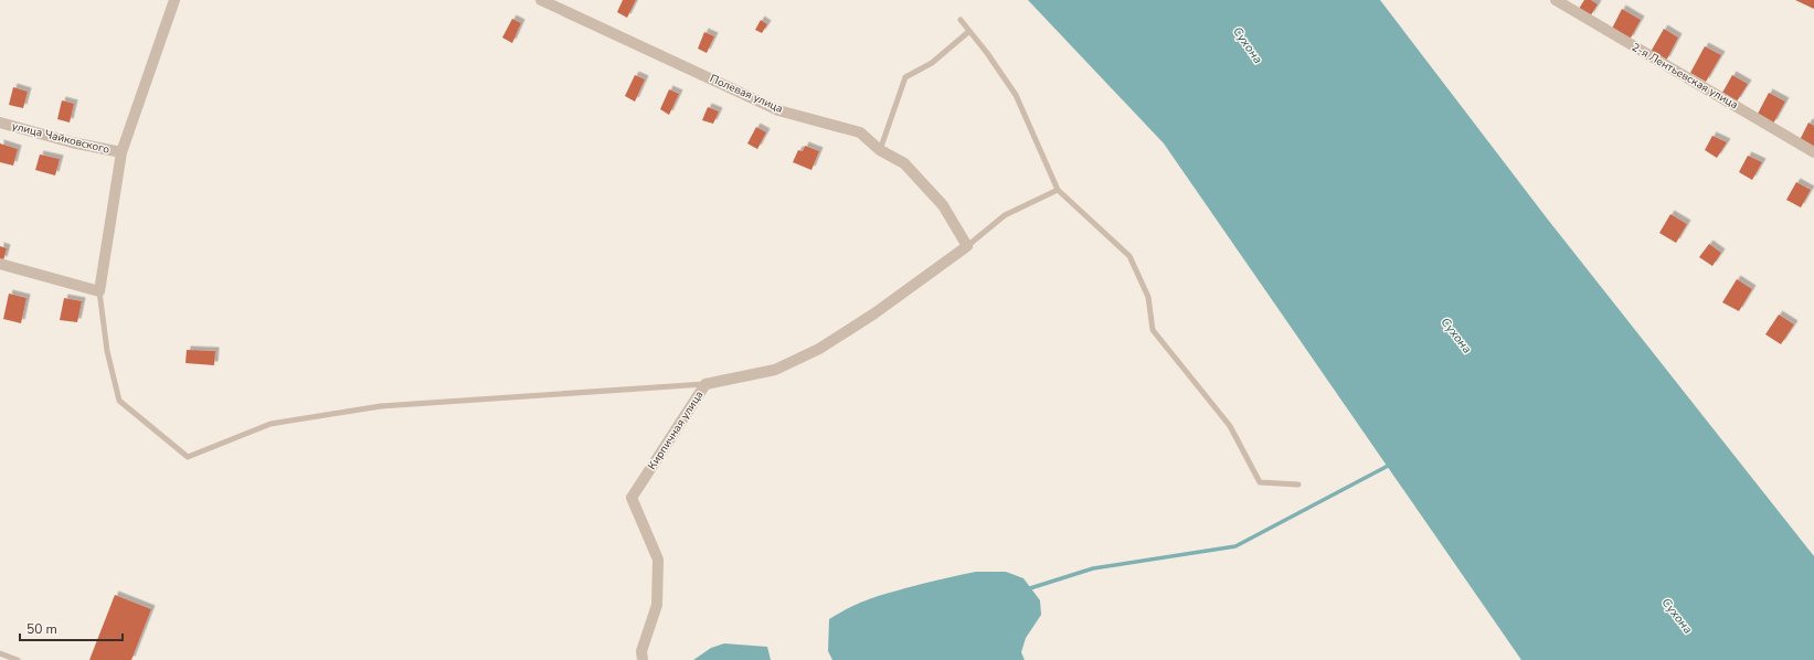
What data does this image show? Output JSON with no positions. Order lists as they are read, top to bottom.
{
  "streets": {
    "street": [
      "2-я Лентьевская улица",
      "Полевая улица",
      "улица Чайковского",
      "Кирпичная улица"
    ]
  },
  "crossings": [
    ["Полевая улица", "Кирпичная улица"]
  ],
  "water": ["Сухона"],
  "scale_bar": "50 m"
}
